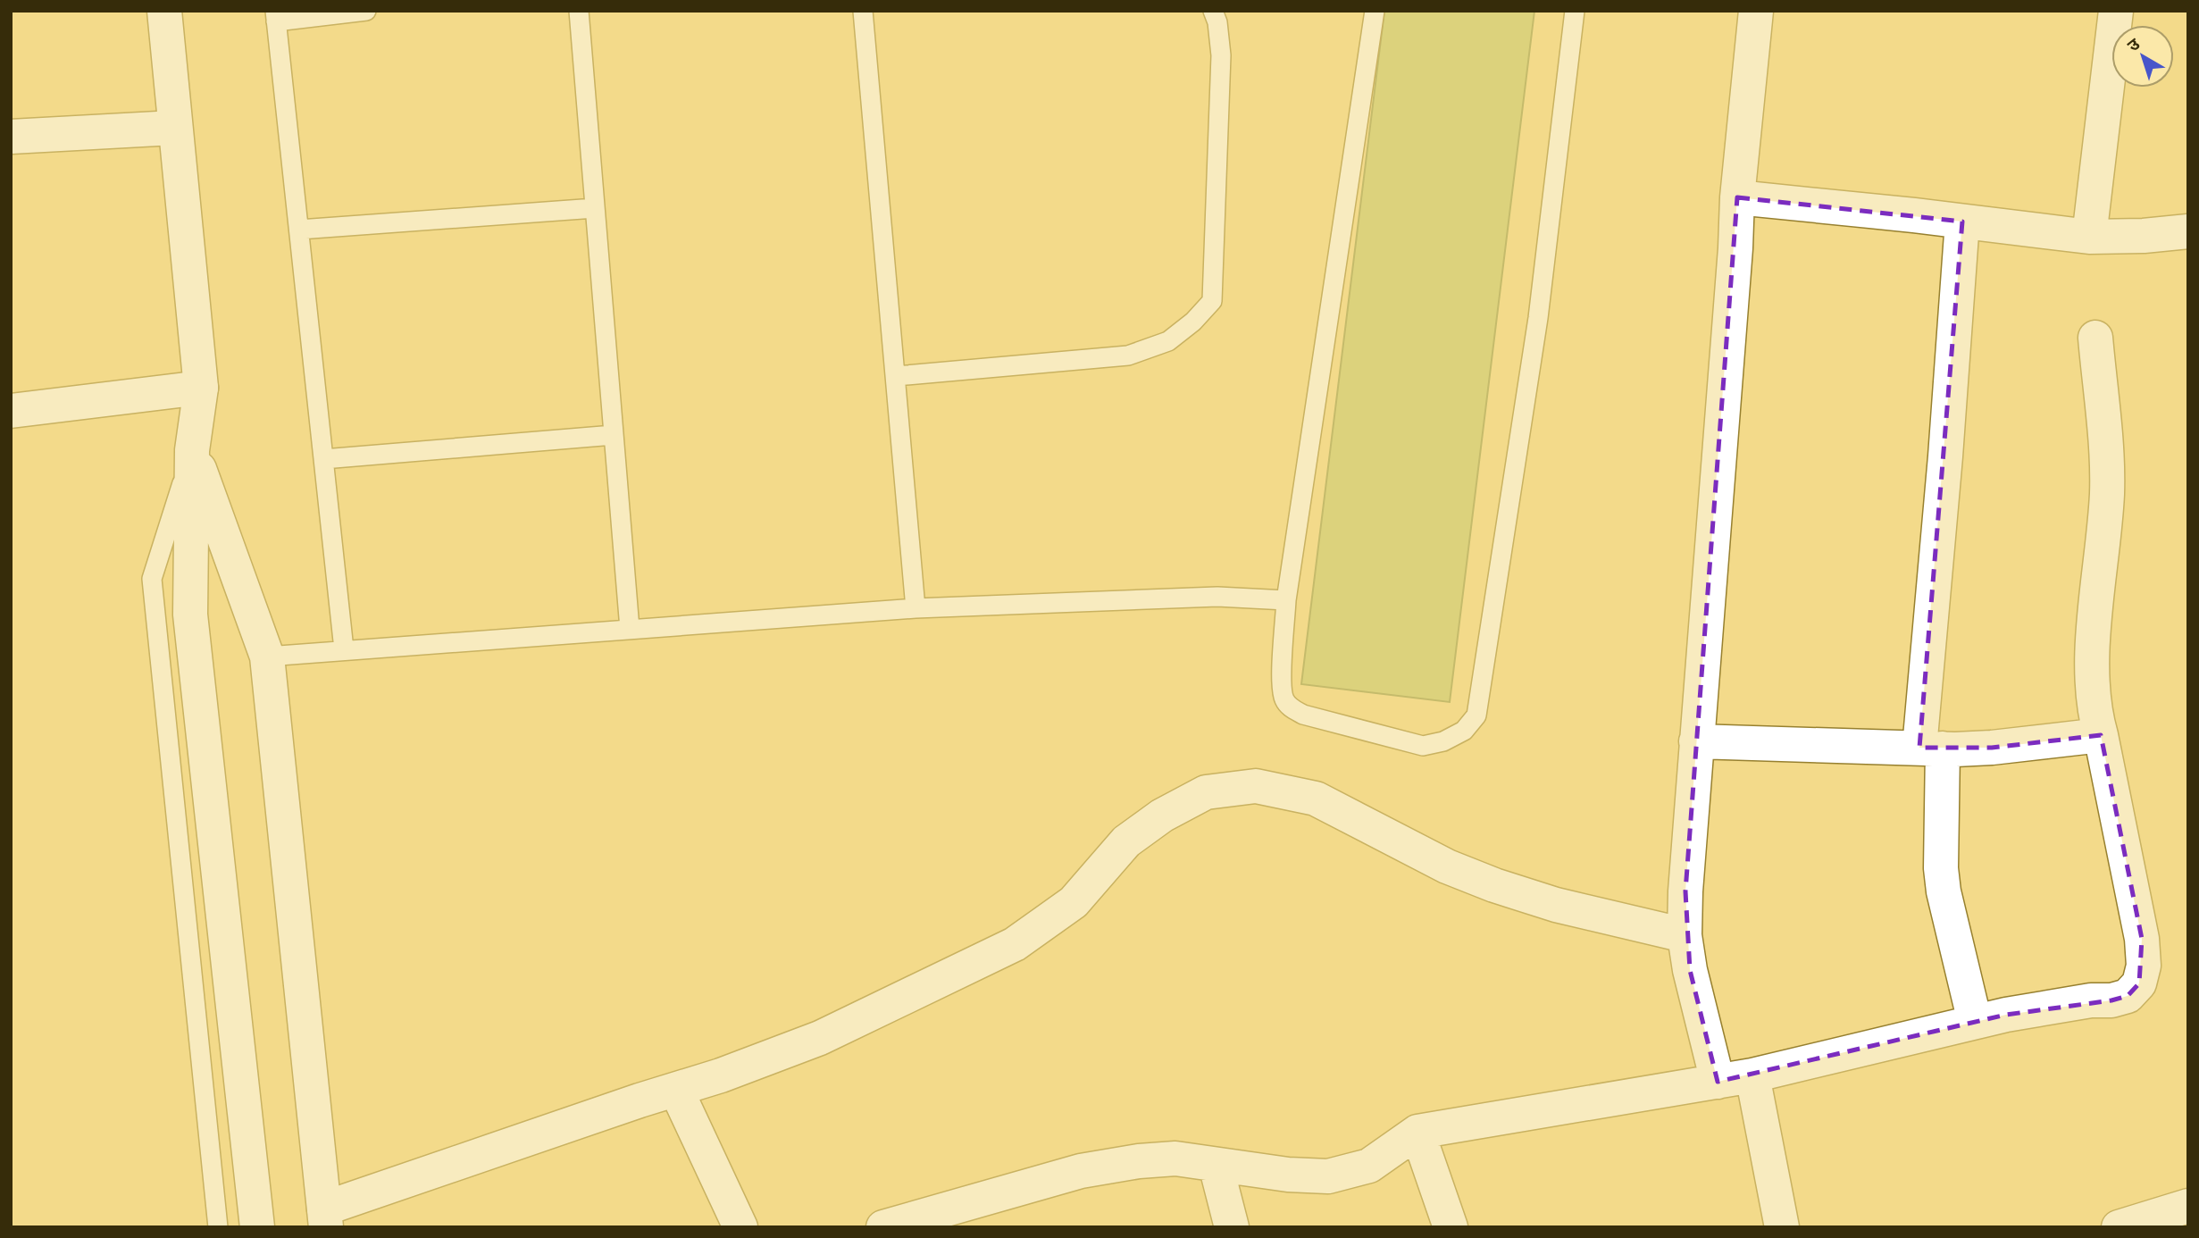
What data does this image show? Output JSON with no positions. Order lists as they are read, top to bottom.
{
  "north": "top left"
}
